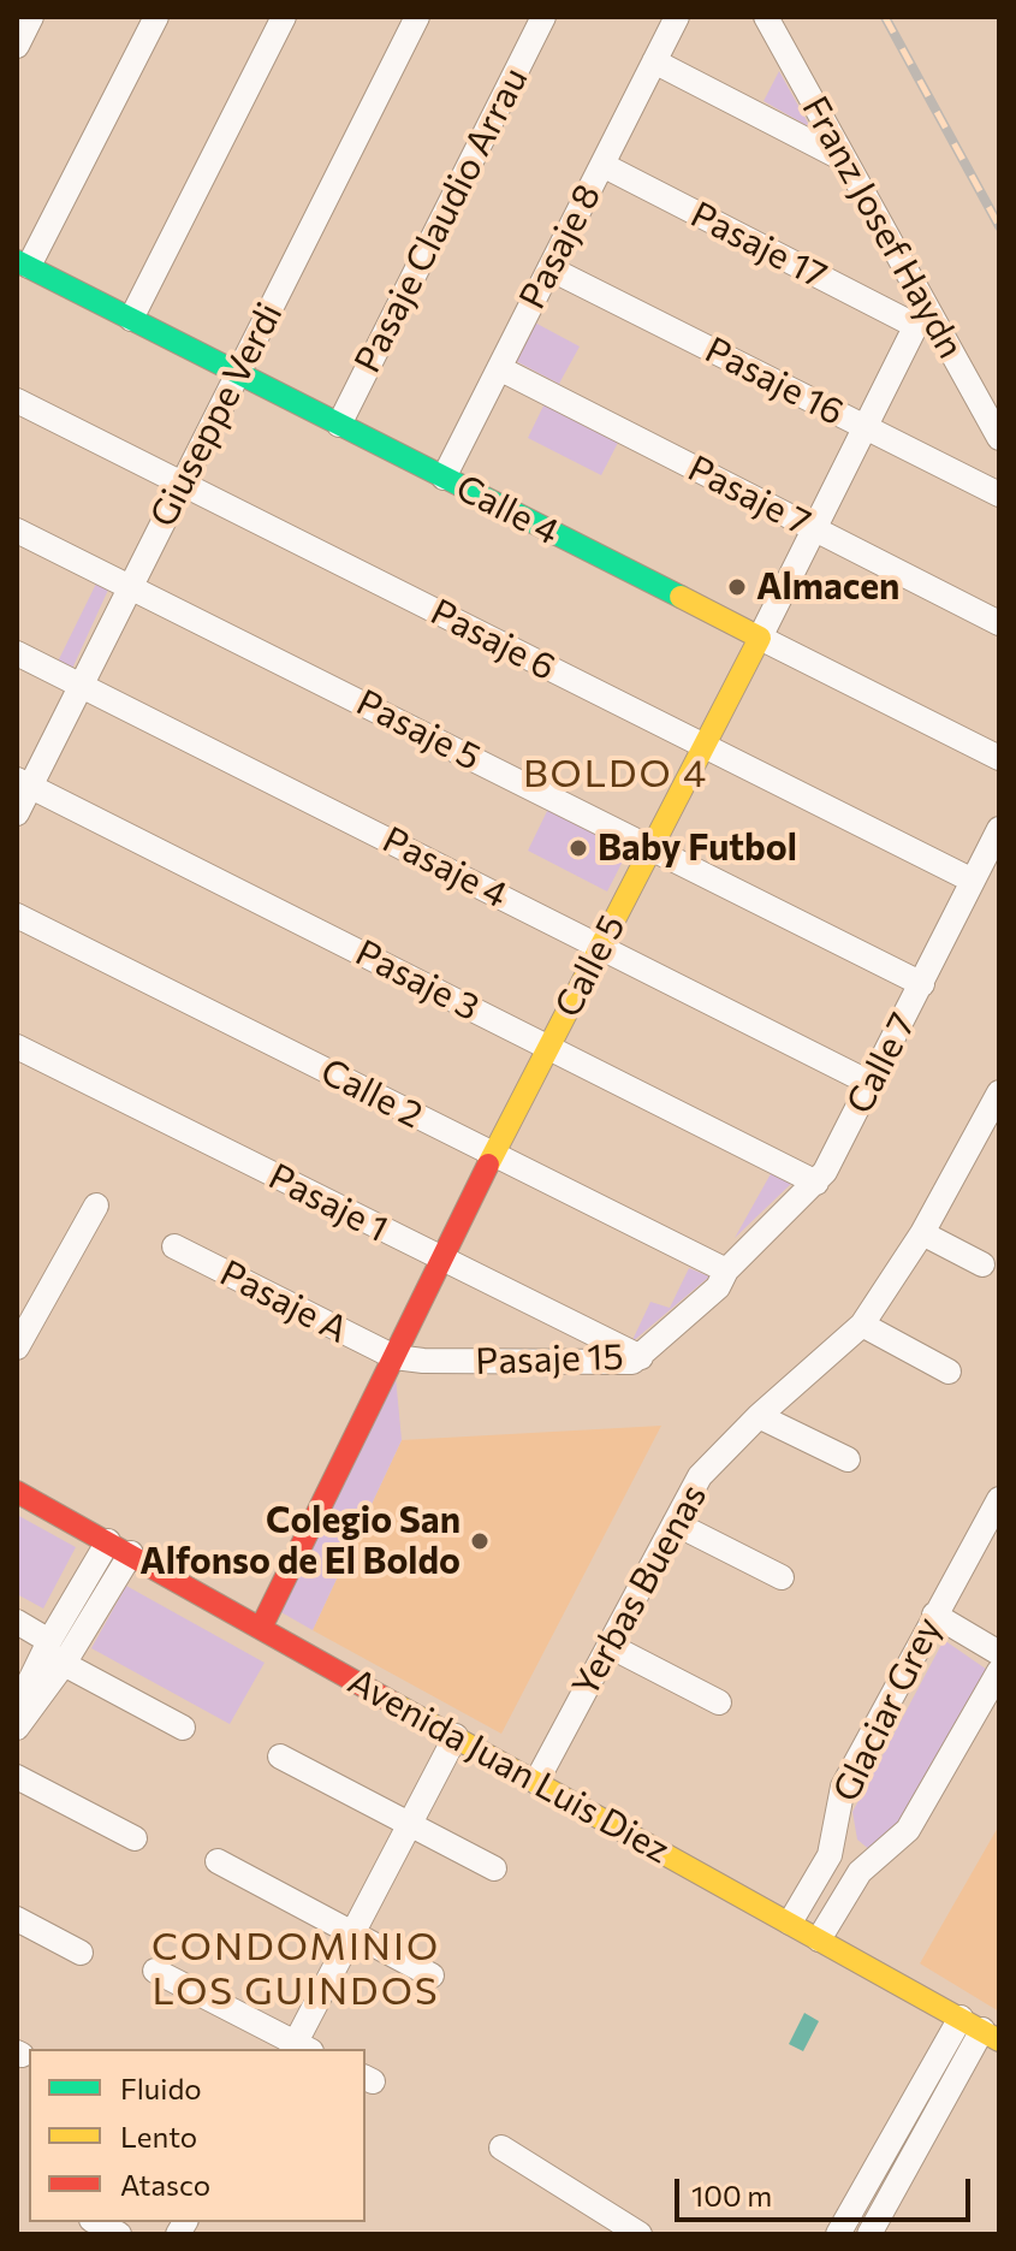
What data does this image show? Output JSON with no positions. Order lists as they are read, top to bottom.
{
  "streets": {
    "street": [
      "Pasaje Claudio Arrau",
      "Franz Josef Haydn",
      "Pasaje 17",
      "Pasaje 8",
      "Pasaje 16",
      "Giuseppe Verdi",
      "Pasaje 7",
      "Calle 4",
      "Pasaje 6",
      "Pasaje 5",
      "Pasaje 4",
      "Calle 5",
      "Pasaje 3",
      "Calle 7",
      "Calle 2",
      "Pasaje 1",
      "Pasaje A",
      "Pasaje 15",
      "Yerbas Buenas",
      "Glaciar Grey",
      "Avenida Juan Luis Diez"
    ]
  },
  "crossings": [
    ["Pasaje Claudio Arrau", "Calle 4"],
    ["Franz Josef Haydn", "Pasaje 17"],
    ["Franz Josef Haydn", "Calle 5"],
    ["Pasaje 17", "Pasaje 8"],
    ["Pasaje 17", "Calle 5"],
    ["Pasaje 8", "Pasaje 16"],
    ["Pasaje 8", "Pasaje 7"],
    ["Pasaje 8", "Calle 4"],
    ["Pasaje 16", "Calle 5"],
    ["Giuseppe Verdi", "Calle 4"],
    ["Giuseppe Verdi", "Pasaje 6"],
    ["Giuseppe Verdi", "Pasaje 5"],
    ["Giuseppe Verdi", "Pasaje 4"],
    ["Giuseppe Verdi", "Pasaje 3"],
    ["Pasaje 7", "Calle 5"],
    ["Calle 4", "Calle 5"],
    ["Pasaje 6", "Calle 5"],
    ["Pasaje 6", "Calle 7"],
    ["Pasaje 5", "Calle 5"],
    ["Pasaje 5", "Calle 7"],
    ["Pasaje 4", "Calle 5"],
    ["Pasaje 4", "Calle 7"],
    ["Calle 5", "Pasaje 3"],
    ["Calle 5", "Calle 2"],
    ["Calle 5", "Pasaje 1"],
    ["Calle 5", "Pasaje A"],
    ["Calle 5", "Pasaje 15"],
    ["Calle 5", "Avenida Juan Luis Diez"],
    ["Pasaje 3", "Calle 7"],
    ["Calle 7", "Calle 2"],
    ["Calle 7", "Pasaje 15"],
    ["Calle 2", "Pasaje 15"],
    ["Pasaje 1", "Pasaje 15"],
    ["Pasaje A", "Pasaje 15"],
    ["Yerbas Buenas", "Avenida Juan Luis Diez"],
    ["Glaciar Grey", "Avenida Juan Luis Diez"]
  ],
  "districts": ["BOLDO 4", "CONDOMINIO LOS GUINDOS"],
  "places": ["Almacen", "Baby Futbol", "Colegio San Alfonso de El Boldo"],
  "legend": ["Fluido", "Lento", "Atasco"],
  "scale_bar": "100 m"
}
